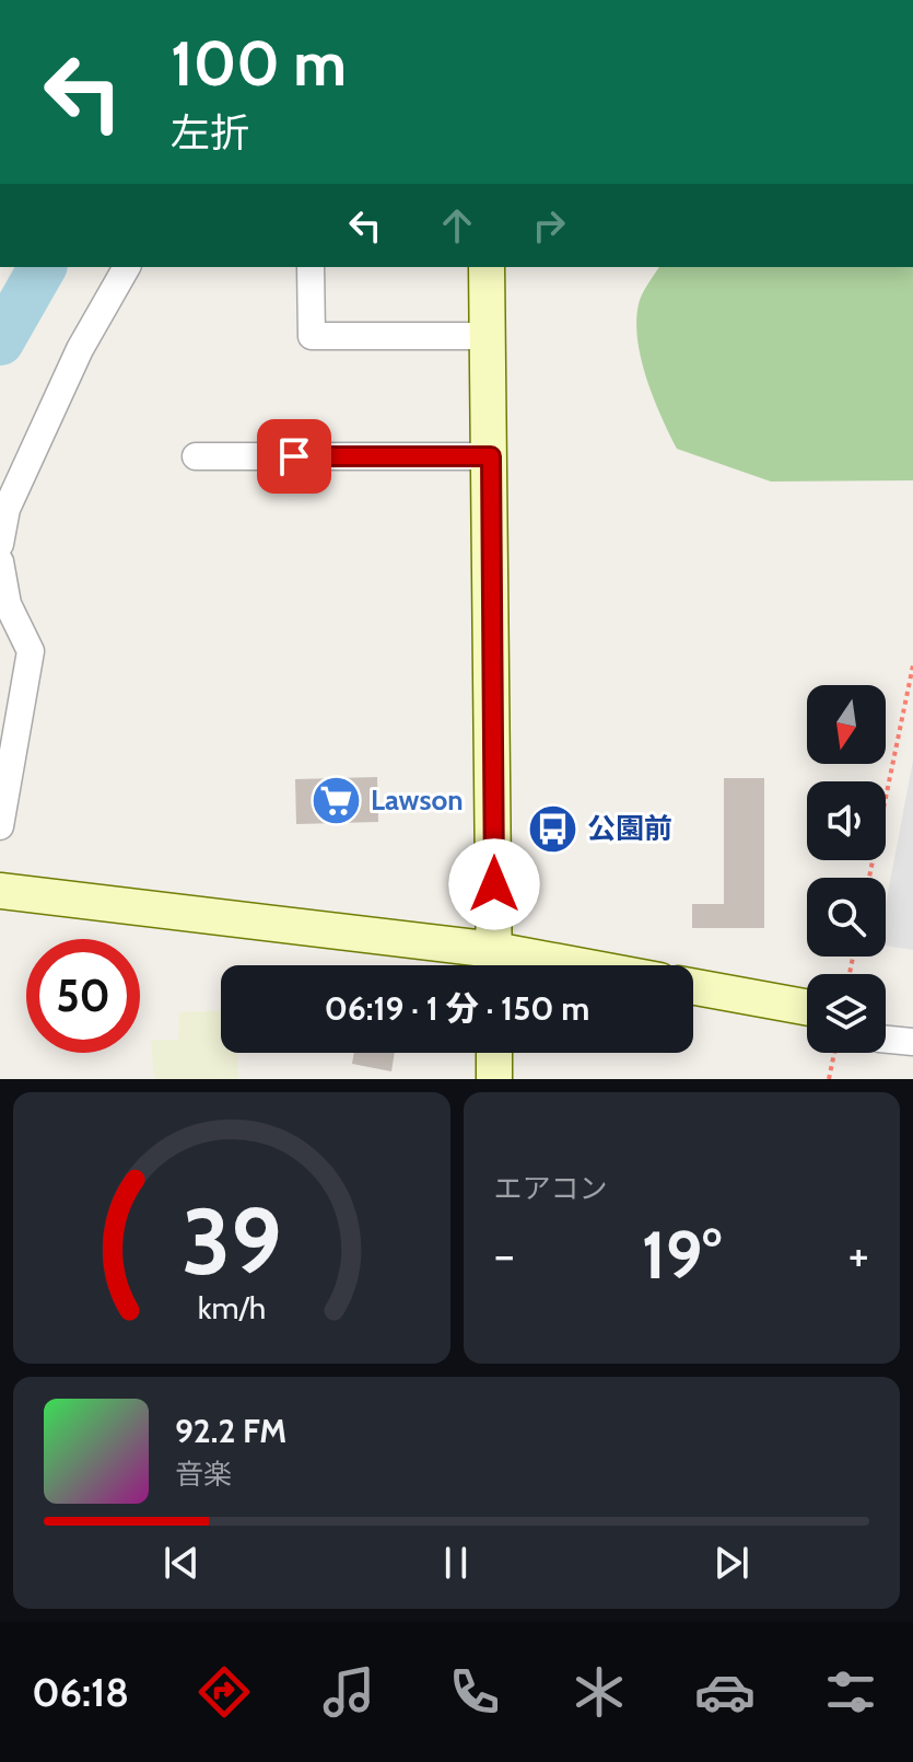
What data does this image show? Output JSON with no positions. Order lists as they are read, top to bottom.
{
  "places": {
    "supermarket": ["Lawson"],
    "bus stop": ["公園前"]
  },
  "north": "bottom",
  "page": {
    "turn": ["100 m", "左折"],
    "limit": "50",
    "trip": "06:19 · 1 分 · 150 m",
    "tile": "エアコン",
    "heat": ["−", "19°", "+"],
    "song": ["92.2 FM", "音楽"],
    "tabs": "06:18",
    "gauge": ["39", "km/h"]
  }
}
